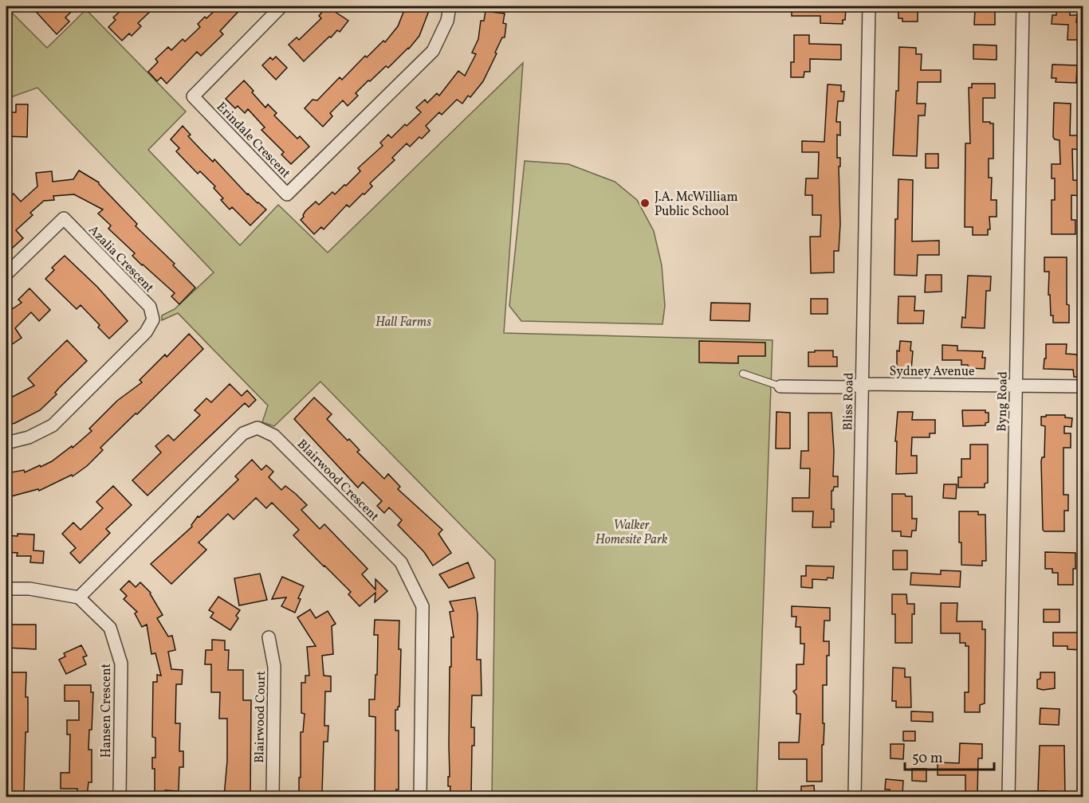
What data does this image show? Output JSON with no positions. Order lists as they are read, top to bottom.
{
  "streets": {
    "street": [
      "Erindale Crescent",
      "Azalia Crescent",
      "Sydney Avenue",
      "Bliss Road",
      "Byng Road",
      "Blairwood Crescent",
      "Hansen Crescent",
      "Blairwood Court"
    ]
  },
  "crossings": [
    ["Sydney Avenue", "Bliss Road"],
    ["Sydney Avenue", "Byng Road"],
    ["Blairwood Crescent", "Hansen Crescent"]
  ],
  "parks": ["Hall Farms", "Walker Homesite Park"],
  "places": ["J.A. McWilliam Public School"],
  "scale_bar": "50 m"
}
